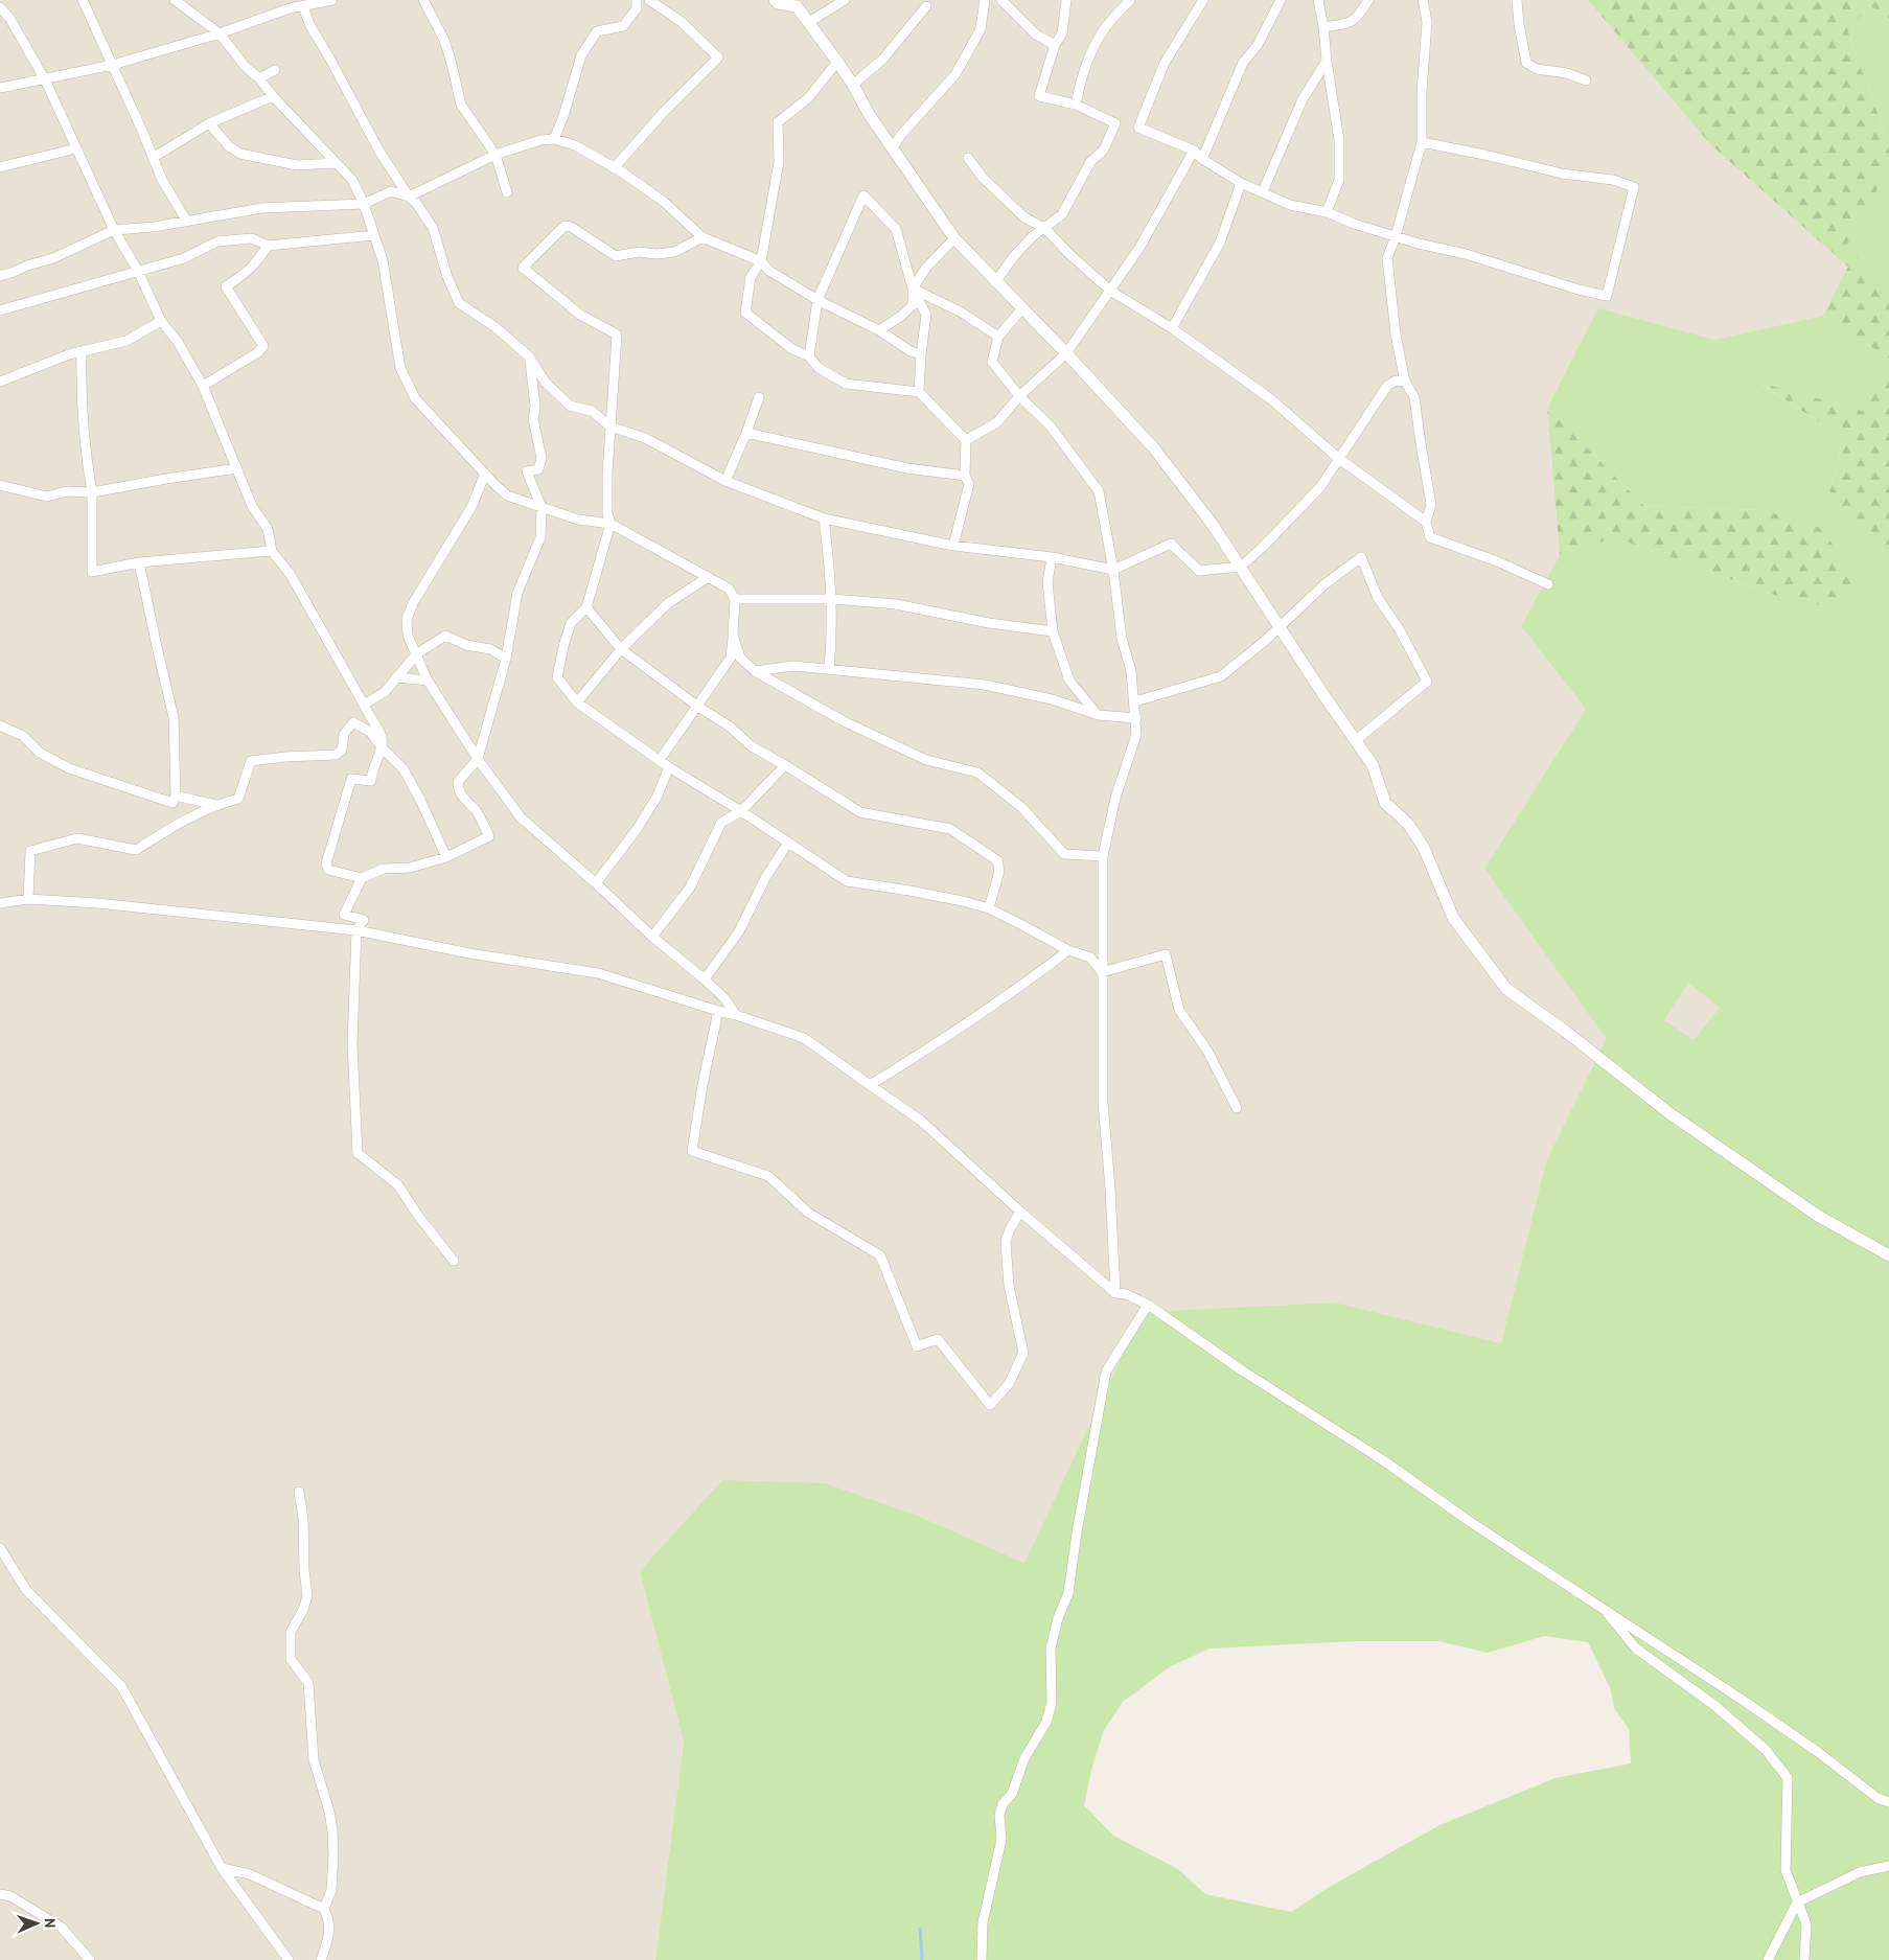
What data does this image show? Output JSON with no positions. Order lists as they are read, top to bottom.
{
  "north": "right"
}
